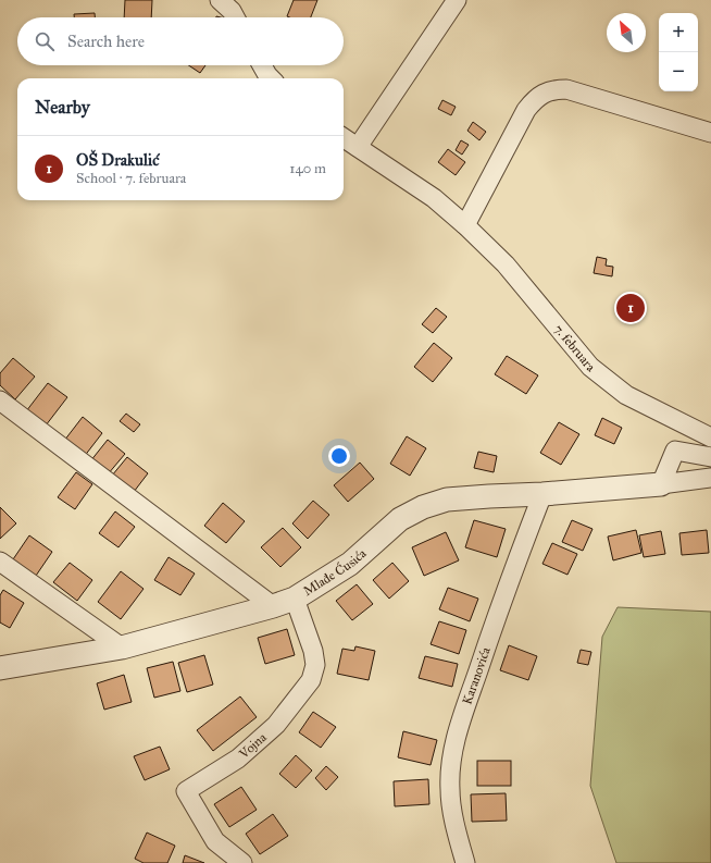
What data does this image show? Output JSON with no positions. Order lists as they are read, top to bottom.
{
  "streets": {
    "street": [
      "7. februara",
      "Mlađe Ćusića",
      "Karanovića",
      "Vojna"
    ]
  },
  "crossings": [
    ["Mlađe Ćusića", "Karanovića"],
    ["Mlađe Ćusića", "Vojna"]
  ],
  "north": "top left",
  "page": {
    "map_buttons": ["+", "−"],
    "search": "Search here",
    "heading": "Nearby",
    "list": [
      {
        "mark": "1",
        "name": "OŠ Drakulić",
        "note": "School · 7. februara",
        "value": "140 m"
      }
    ],
    "pins": "1"
  }
}
